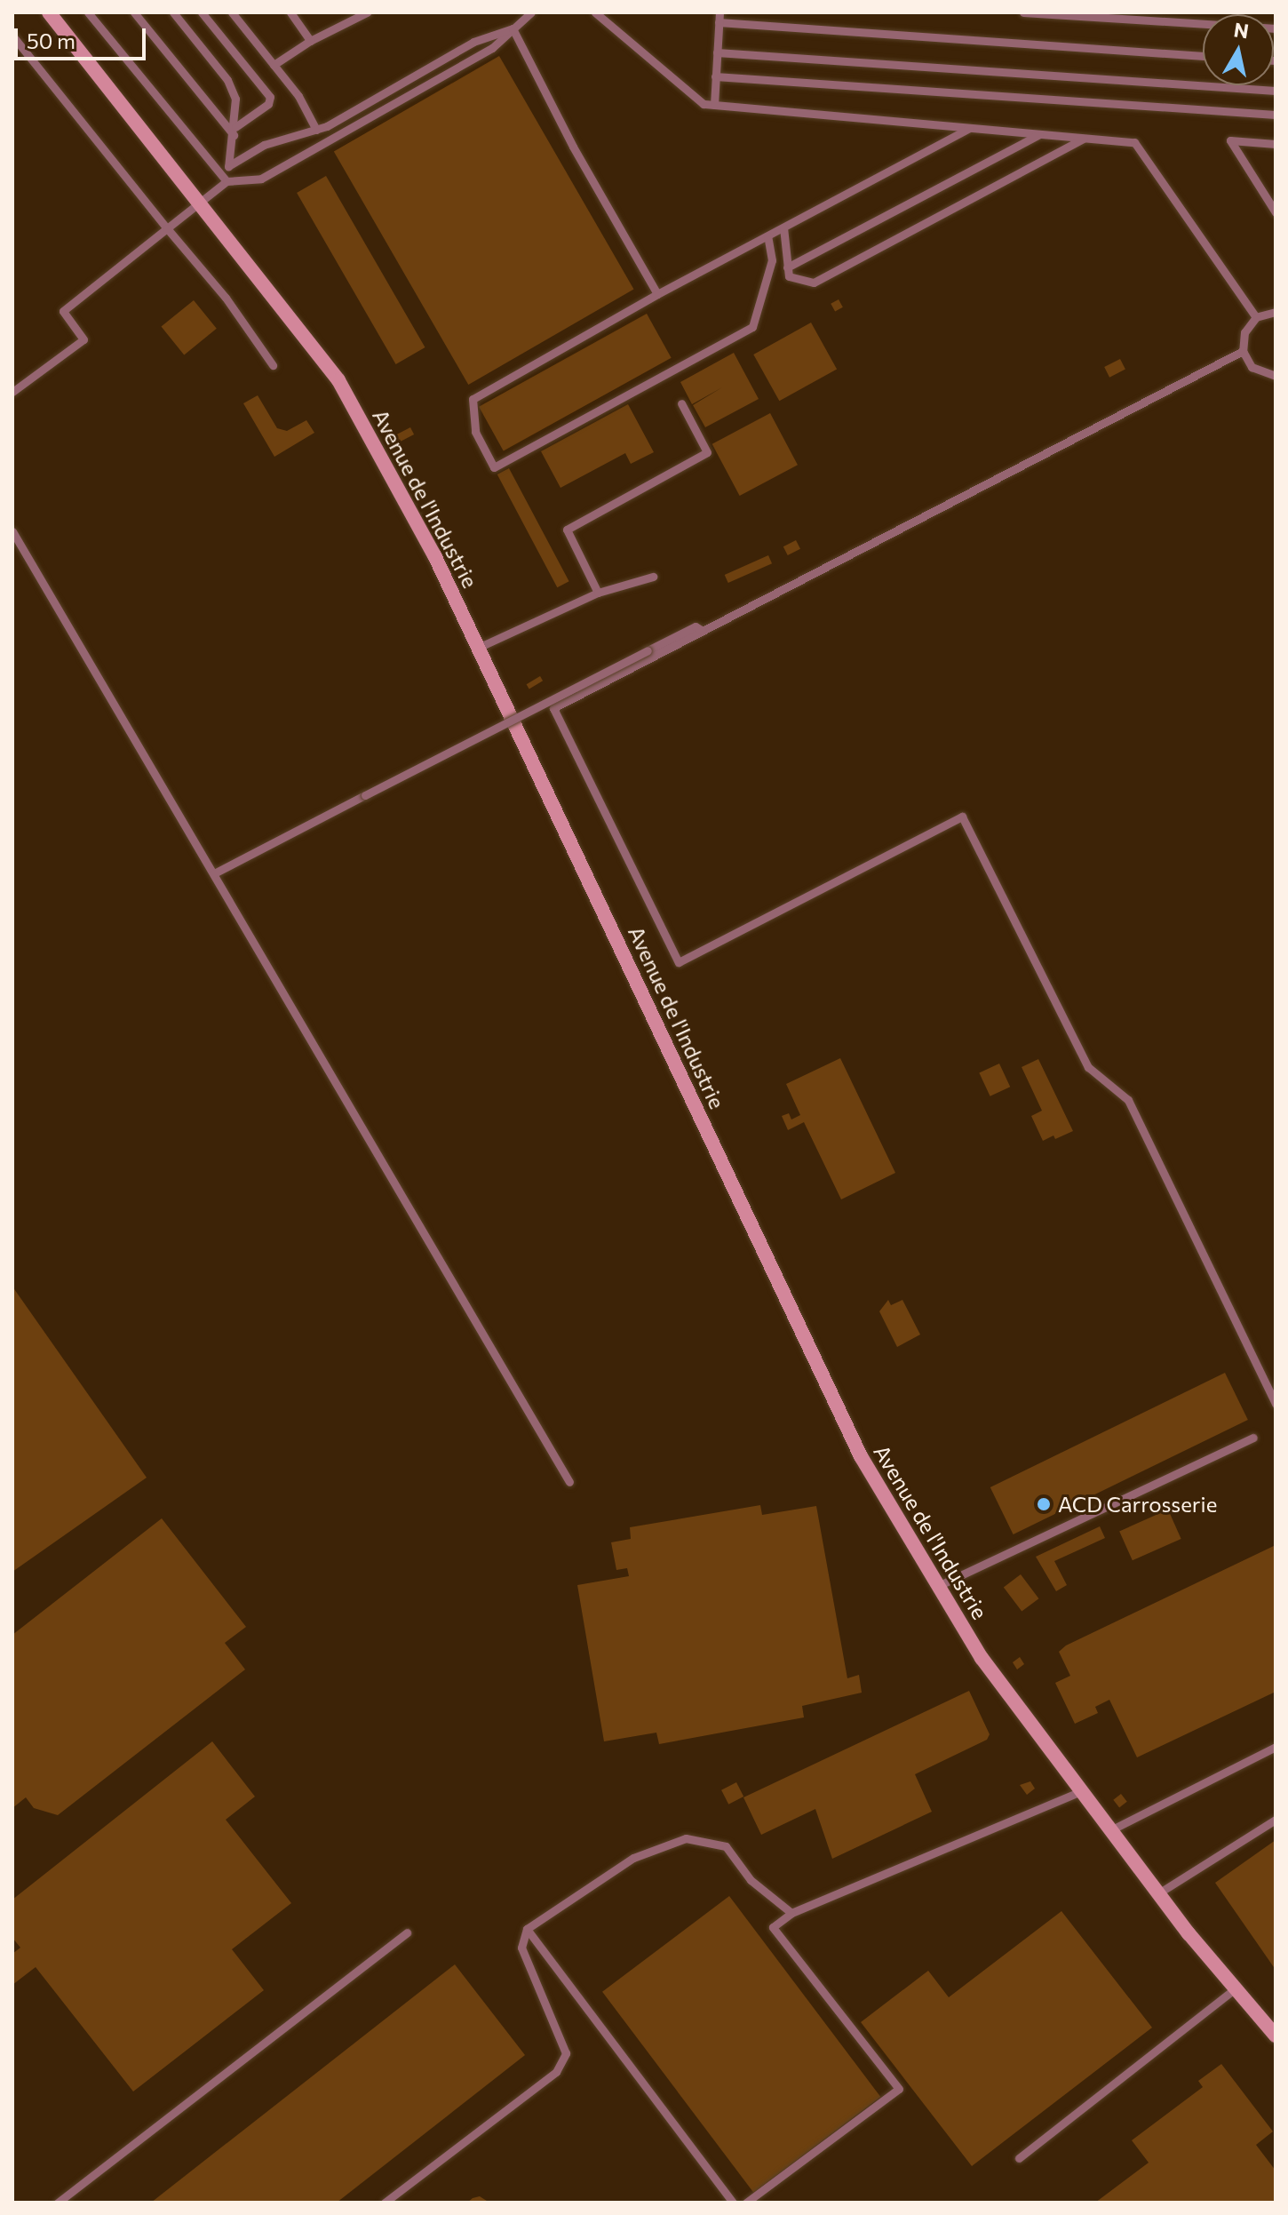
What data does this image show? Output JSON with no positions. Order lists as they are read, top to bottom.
{
  "streets": {
    "street": ["Avenue de l'Industrie"]
  },
  "places": ["ACD Carrosserie"],
  "scale_bar": "50 m",
  "north": "top"
}
